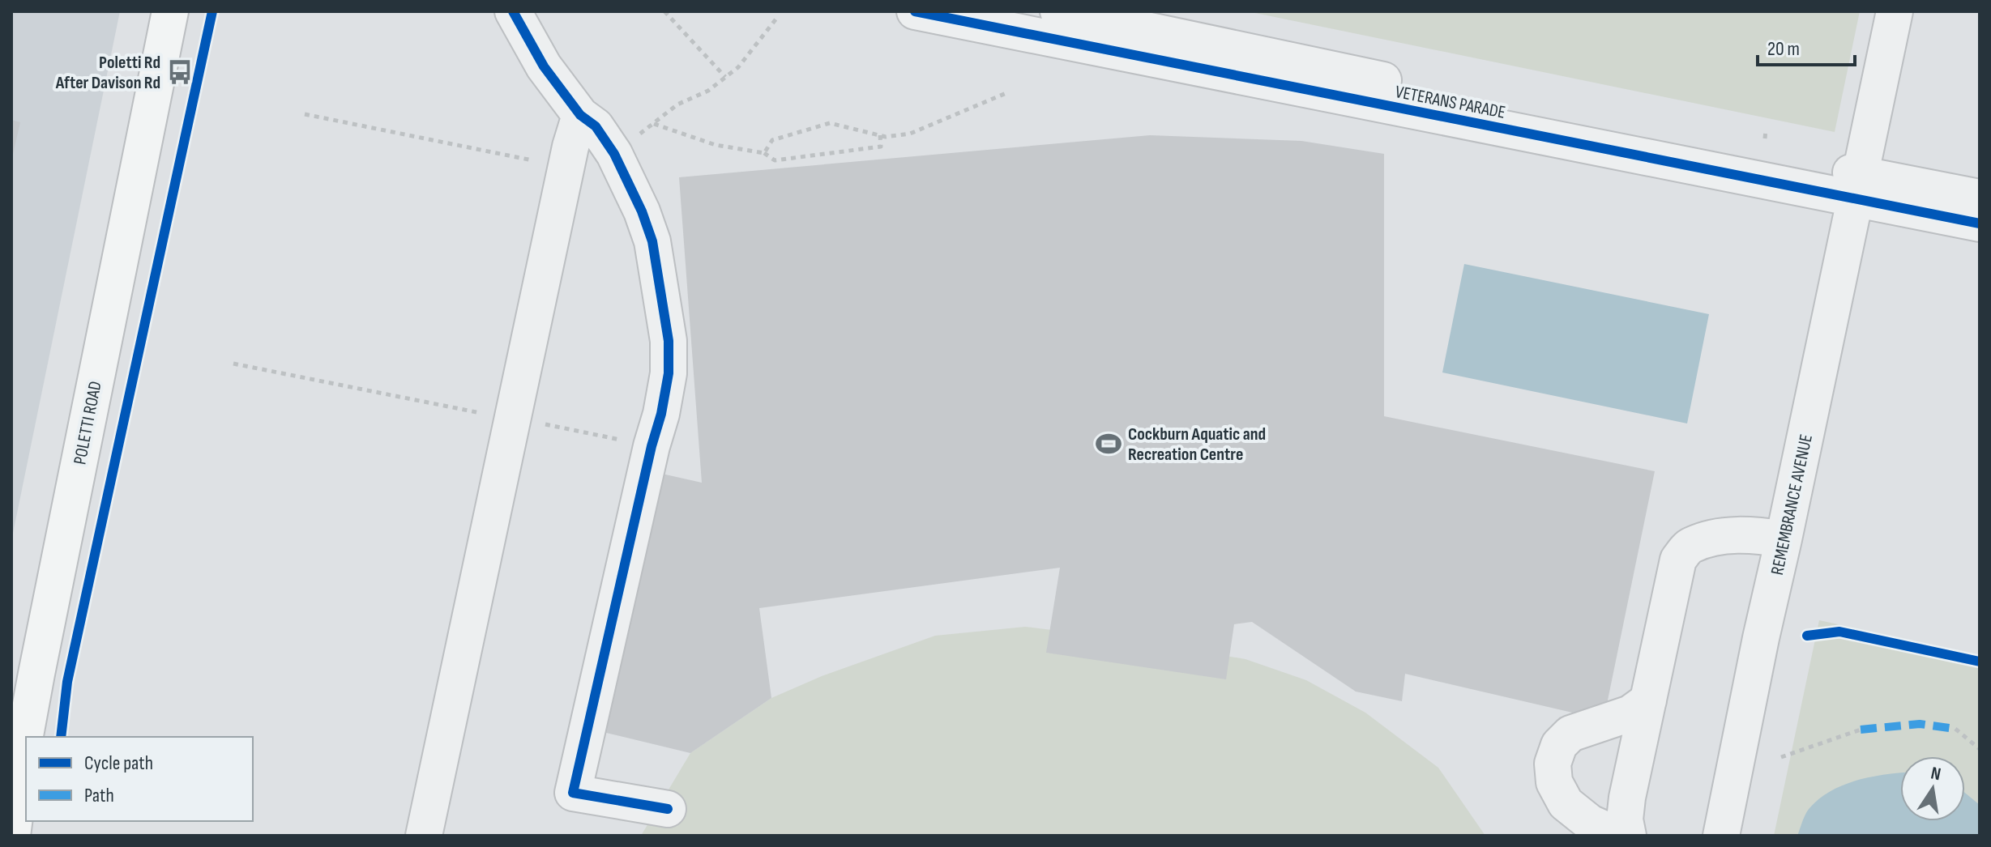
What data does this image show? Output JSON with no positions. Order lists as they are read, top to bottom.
{
  "streets": {
    "main road": ["POLETTI ROAD"],
    "street": ["VETERANS PARADE", "REMEMBRANCE AVENUE"]
  },
  "crossings": [
    ["VETERANS PARADE", "REMEMBRANCE AVENUE"]
  ],
  "places": {
    "bus stop": ["Poletti Rd After Davison Rd"],
    "sports": ["Cockburn Aquatic and Recreation Centre"]
  },
  "legend": ["Cycle path", "Path"],
  "scale_bar": "20 m",
  "north": "top"
}
